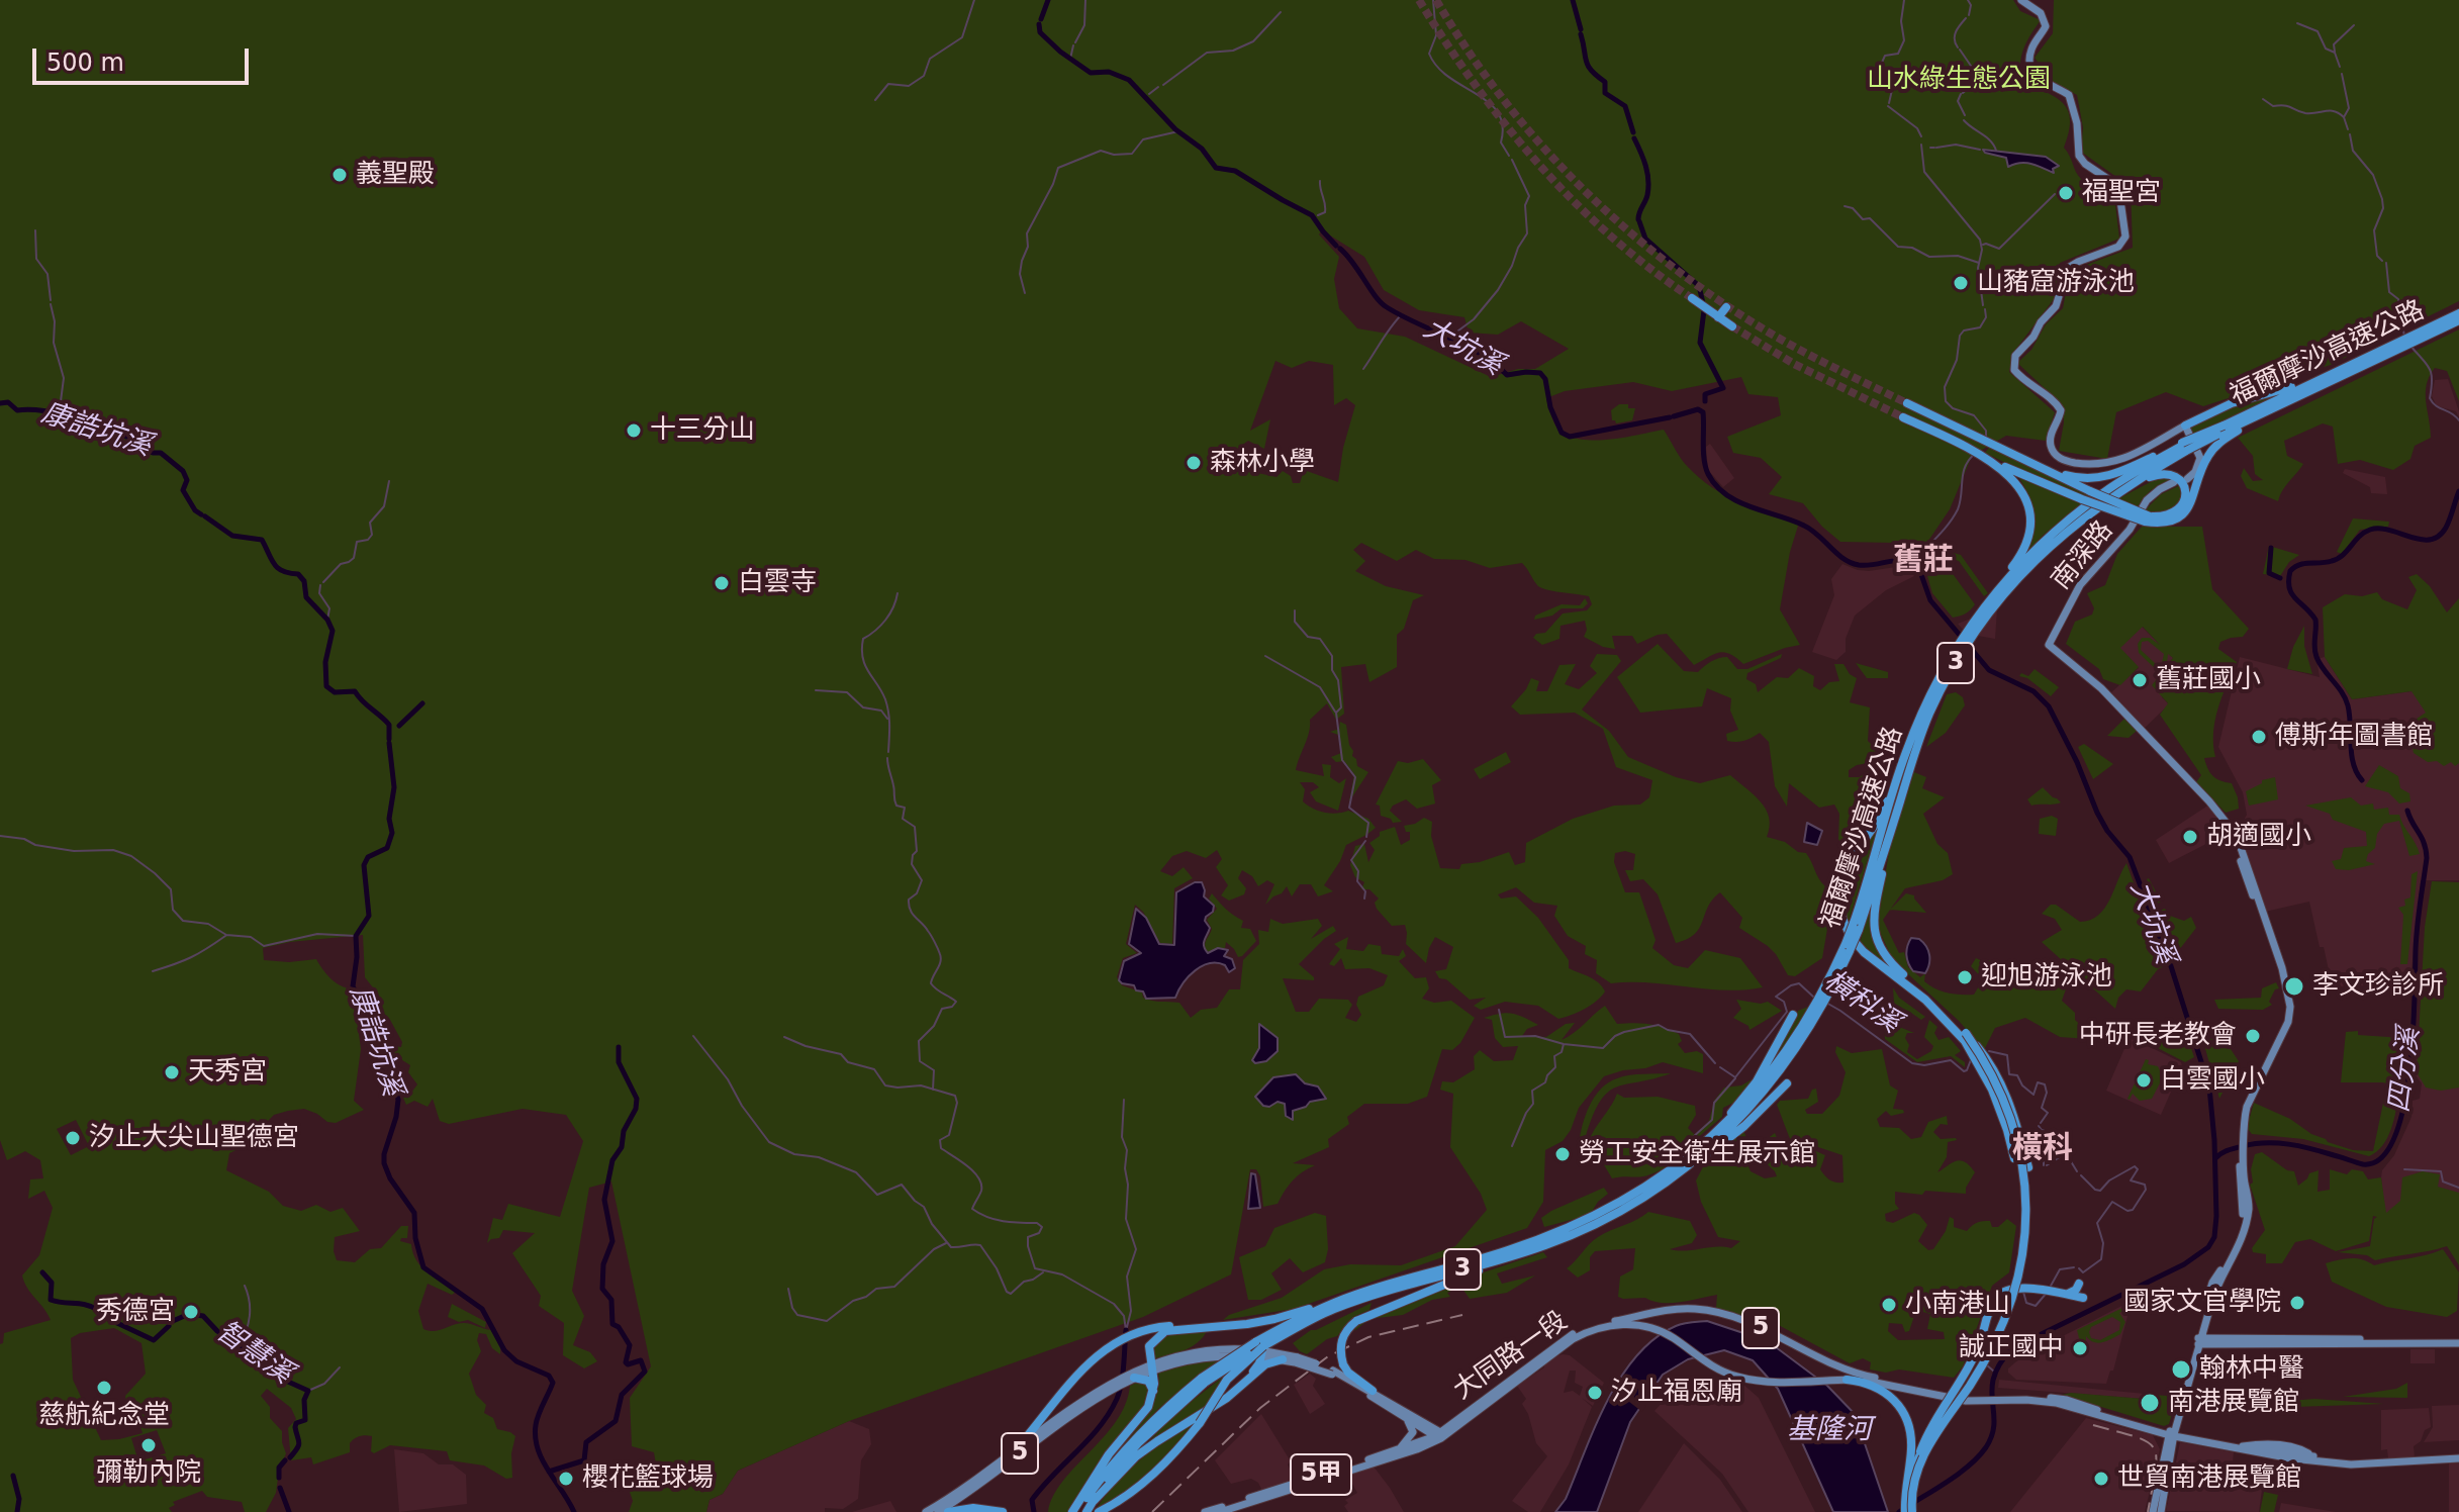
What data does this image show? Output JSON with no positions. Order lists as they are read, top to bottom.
{
  "streets": {
    "highway": ["福爾摩沙高速公路", "3"],
    "main road": [
      "南深路",
      "5",
      "大同路一段",
      "5甲"
    ]
  },
  "crossings": [
    ["福爾摩沙高速公路", "5"],
    ["5", "大同路一段"]
  ],
  "districts": ["舊莊", "橫科"],
  "water": [
    "大坑溪",
    "康誥坑溪",
    "橫科溪",
    "四分溪",
    "智慧溪",
    "基隆河"
  ],
  "parks": ["山水綠生態公園"],
  "places": [
    "義聖殿",
    "福聖宮",
    "山豬窟游泳池",
    "十三分山",
    "森林小學",
    "白雲寺",
    "舊莊國小",
    "傅斯年圖書館",
    "胡適國小",
    "迎旭游泳池",
    "李文珍診所",
    "中研長老教會",
    "天秀宮",
    "白雲國小",
    "汐止大尖山聖德宮",
    "勞工安全衛生展示館",
    "國家文官學院",
    "小南港山",
    "秀德宮",
    "誠正國中",
    "翰林中醫",
    "慈航紀念堂",
    "汐止福恩廟",
    "南港展覽館",
    "彌勒內院",
    "櫻花籃球場",
    "世貿南港展覽館"
  ],
  "scale_bar": "500 m"
}
